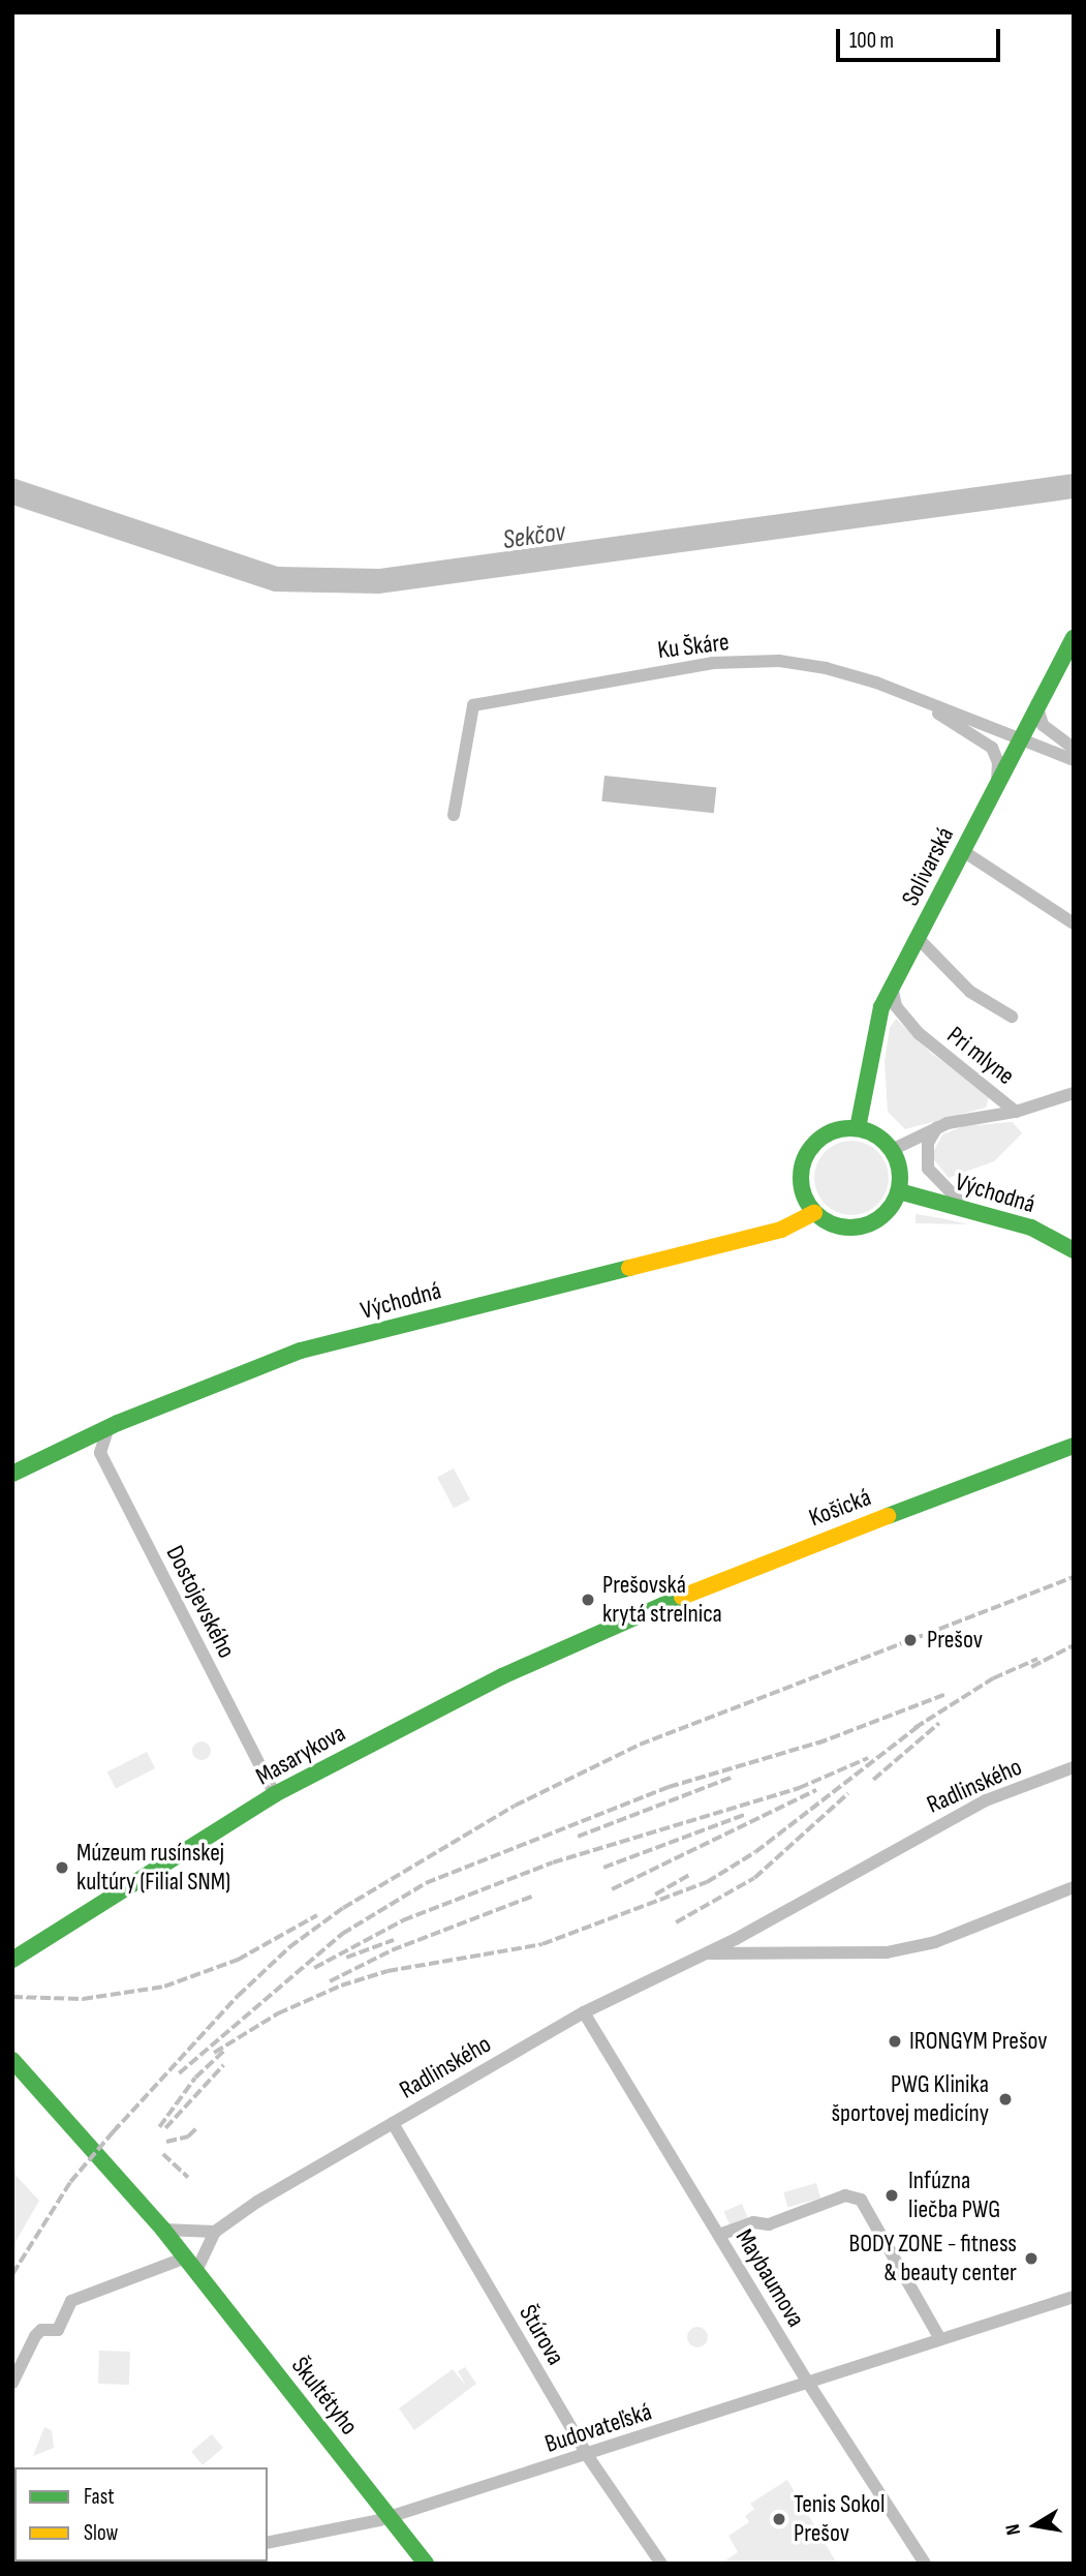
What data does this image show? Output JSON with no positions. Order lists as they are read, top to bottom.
{
  "streets": {
    "street": [
      "Ku Škáre",
      "Solivarská",
      "Pri mlyne",
      "Východná",
      "Košická",
      "Dostojevského",
      "Masarykova",
      "Radlinského",
      "Maybaumova",
      "Štúrova",
      "Škultétyho",
      "Budovateľská"
    ]
  },
  "crossings": [
    ["Ku Škáre", "Solivarská"],
    ["Solivarská", "Pri mlyne"],
    ["Solivarská", "Východná"],
    ["Košická", "Masarykova"],
    ["Dostojevského", "Masarykova"],
    ["Radlinského", "Maybaumova"],
    ["Radlinského", "Štúrova"],
    ["Radlinského", "Škultétyho"],
    ["Maybaumova", "Budovateľská"],
    ["Štúrova", "Budovateľská"],
    ["Škultétyho", "Budovateľská"]
  ],
  "water": ["Sekčov"],
  "places": [
    "Prešovská krytá strelnica",
    "Prešov",
    "Múzeum rusínskej kultúry (Filial SNM)",
    "IRONGYM Prešov",
    "PWG Klinika športovej medicíny",
    "Infúzna liečba PWG",
    "BODY ZONE - fitness & beauty center",
    "Tenis Sokol Prešov"
  ],
  "legend": ["Fast", "Slow"],
  "scale_bar": "100 m",
  "north": "left"
}
